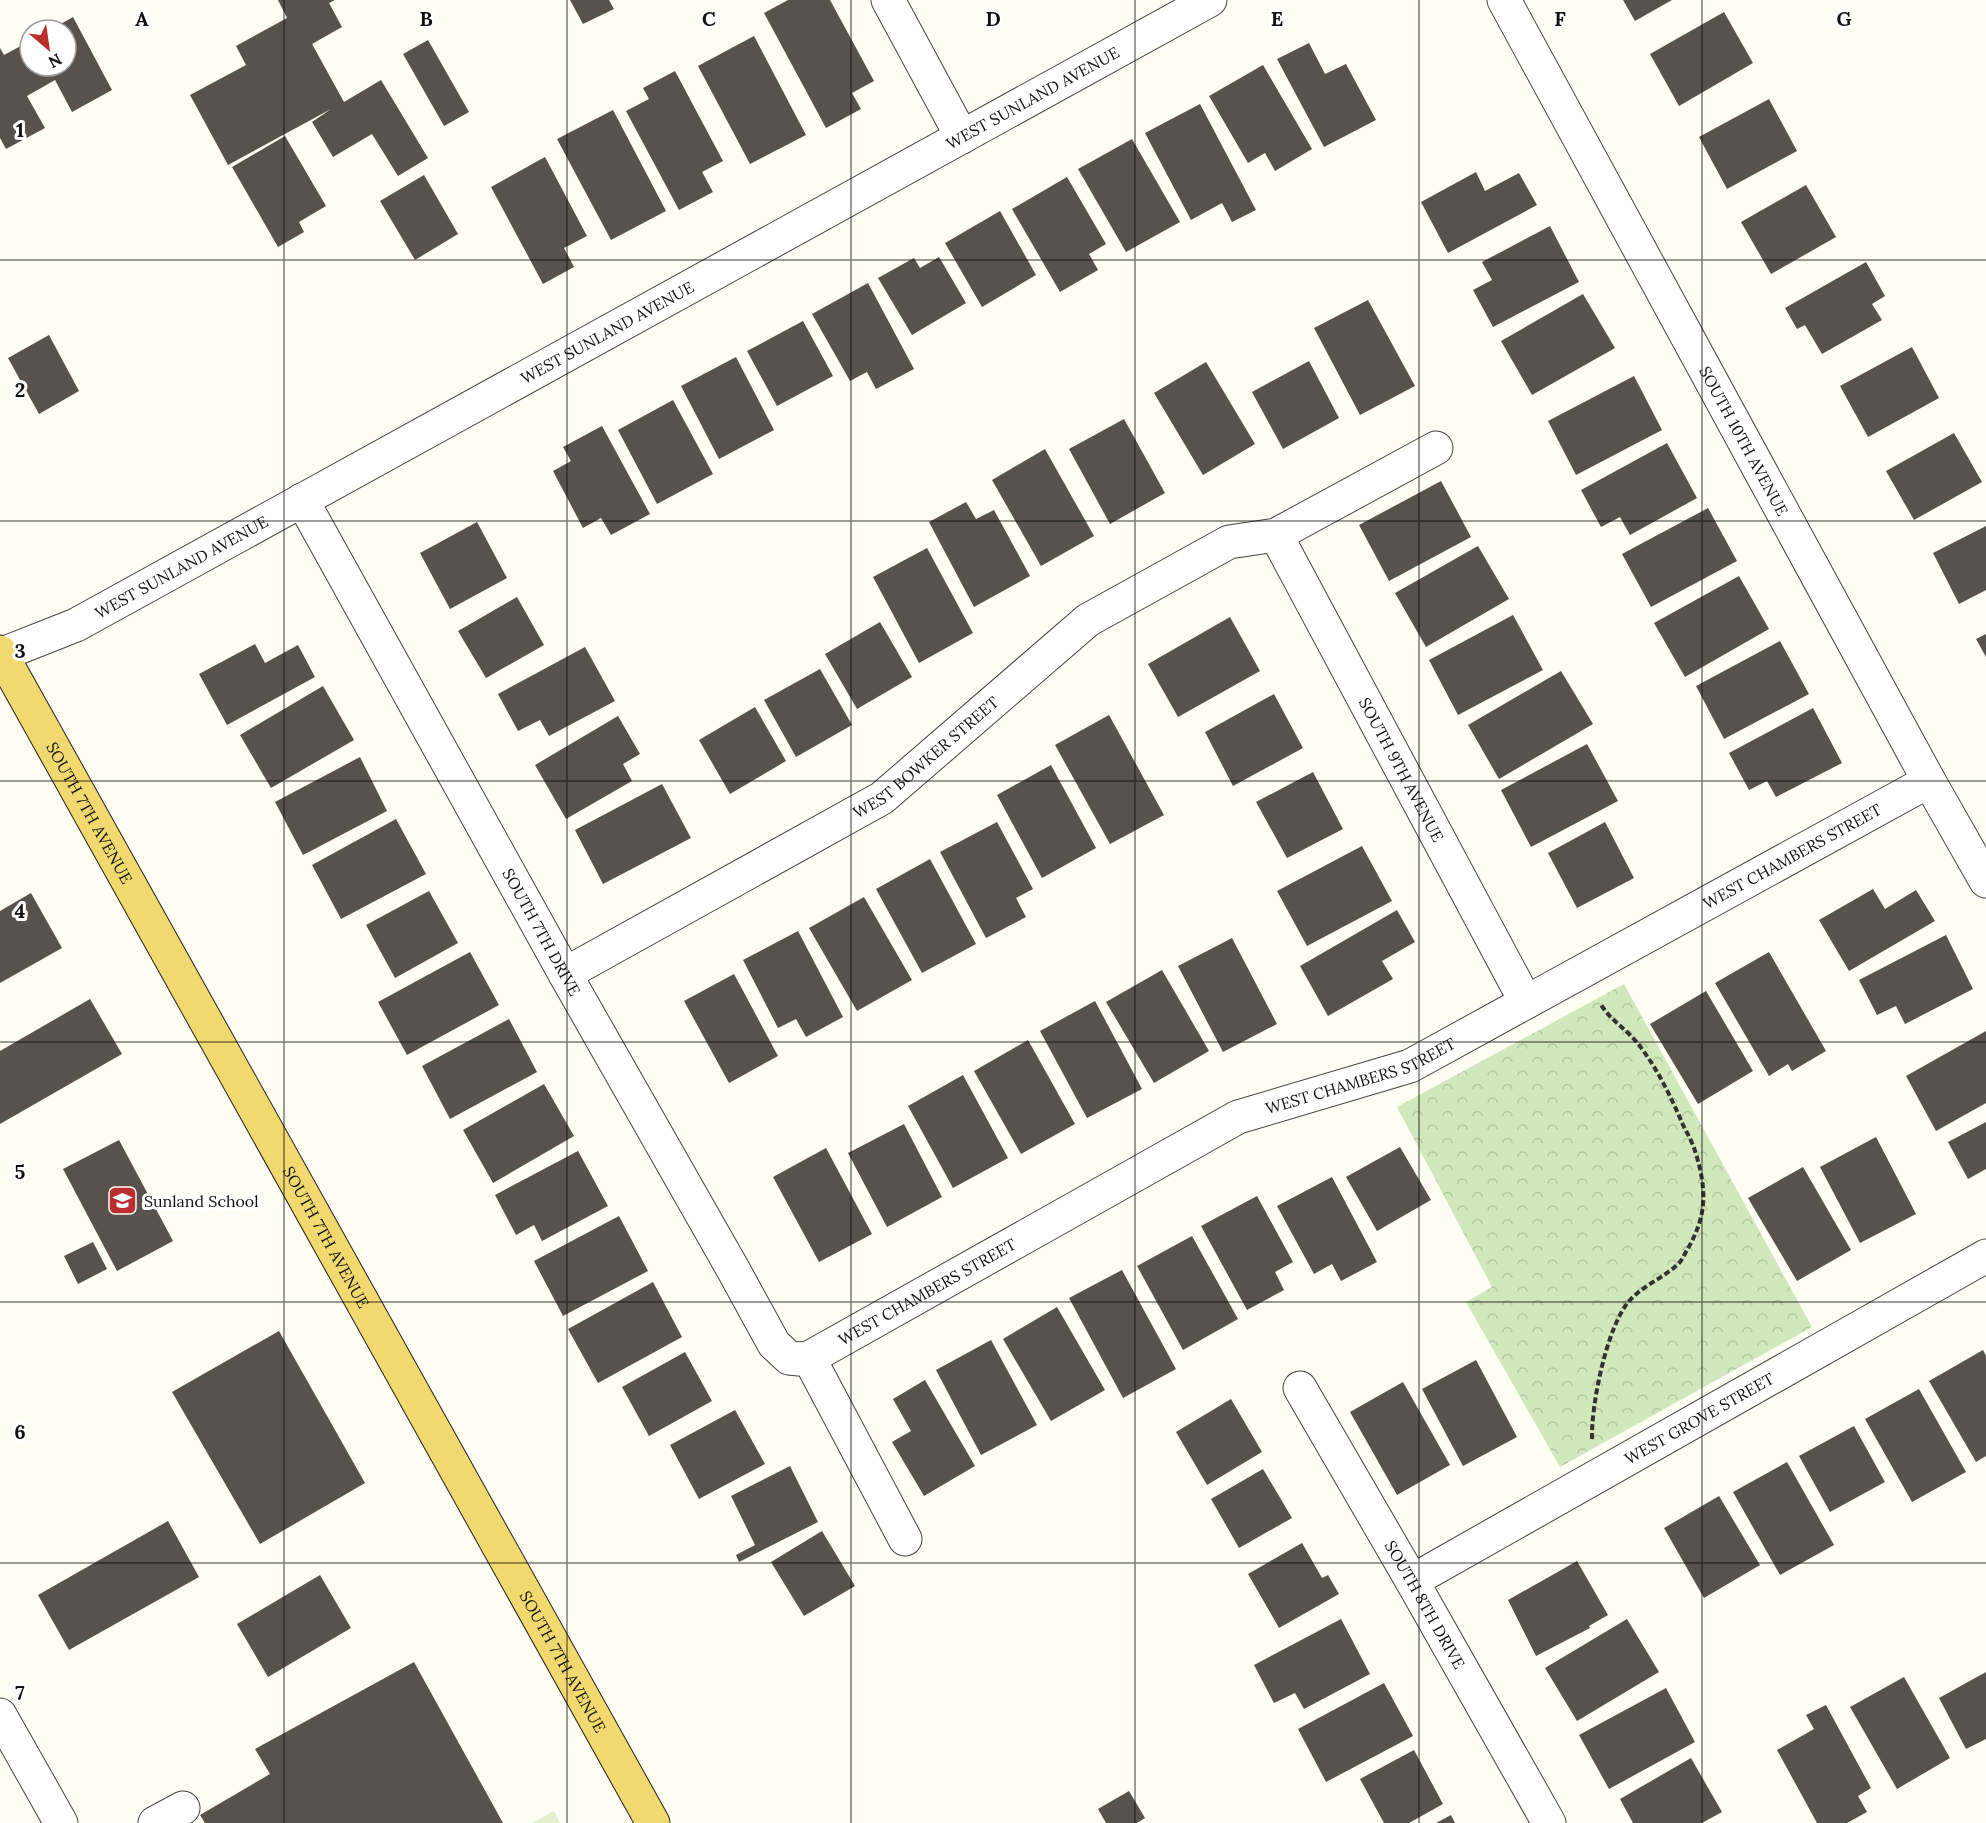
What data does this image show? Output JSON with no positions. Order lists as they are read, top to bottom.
{
  "streets": {
    "main road": ["SOUTH 7TH AVENUE"],
    "street": [
      "WEST SUNLAND AVENUE",
      "SOUTH 10TH AVENUE",
      "WEST BOWKER STREET",
      "SOUTH 9TH AVENUE",
      "WEST CHAMBERS STREET",
      "SOUTH 7TH DRIVE",
      "WEST GROVE STREET",
      "SOUTH 8TH DRIVE"
    ]
  },
  "crossings": [
    ["WEST SUNLAND AVENUE", "SOUTH 7TH AVENUE"],
    ["WEST SUNLAND AVENUE", "SOUTH 7TH DRIVE"],
    ["SOUTH 10TH AVENUE", "WEST CHAMBERS STREET"],
    ["WEST BOWKER STREET", "SOUTH 9TH AVENUE"],
    ["WEST BOWKER STREET", "SOUTH 7TH DRIVE"],
    ["SOUTH 9TH AVENUE", "WEST CHAMBERS STREET"],
    ["WEST CHAMBERS STREET", "SOUTH 7TH DRIVE"],
    ["WEST GROVE STREET", "SOUTH 8TH DRIVE"]
  ],
  "places": {
    "school or university": ["Sunland School"]
  },
  "north": "bottom right",
  "grid": {
    "columns": [
      "A",
      "B",
      "C",
      "D",
      "E",
      "F",
      "G"
    ],
    "rows": [
      "1",
      "2",
      "3",
      "4",
      "5",
      "6",
      "7"
    ]
  }
}
